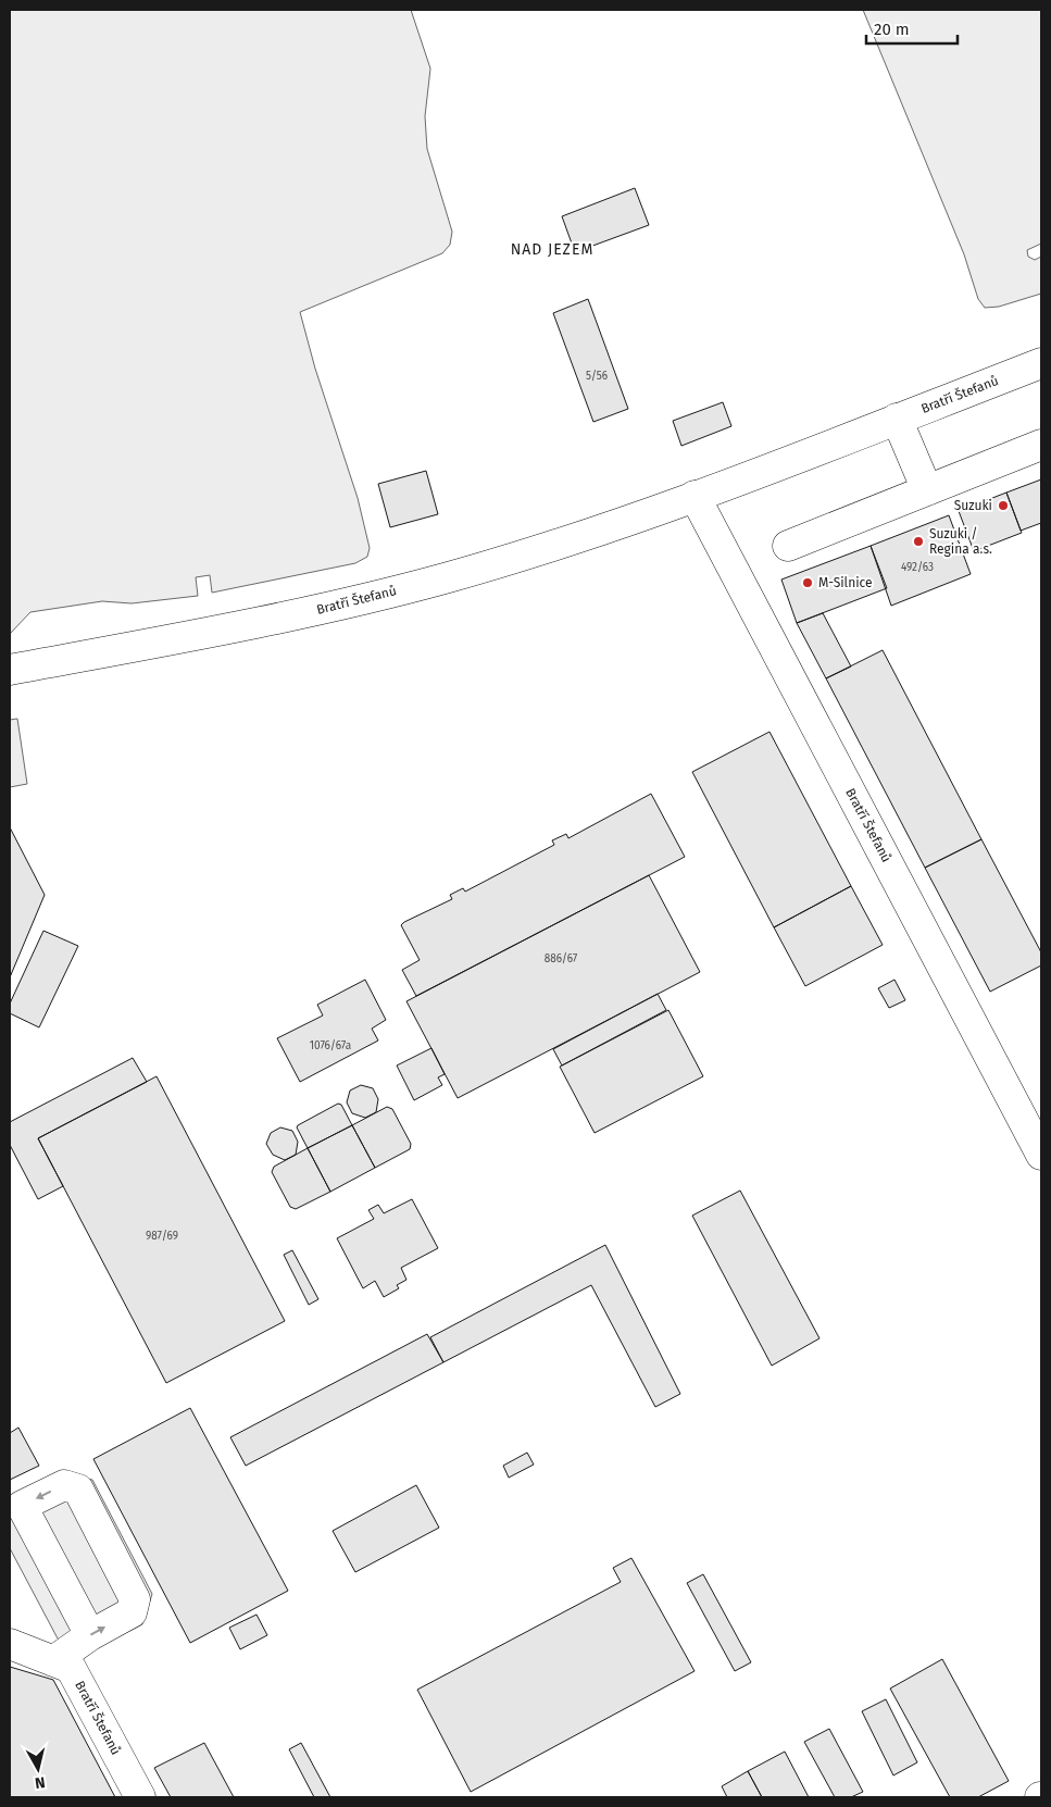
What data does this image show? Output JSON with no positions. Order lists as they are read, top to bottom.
{
  "streets": {
    "main road": ["Bratří Štefanů"]
  },
  "districts": ["NAD JEZEM"],
  "places": ["Suzuki", "Suzuki / Regina a.s.", "M-Silnice"],
  "house_numbers": [
    "5/56",
    "492/63",
    "886/67",
    "1076/67a",
    "987/69"
  ],
  "scale_bar": "20 m",
  "north": "bottom"
}
